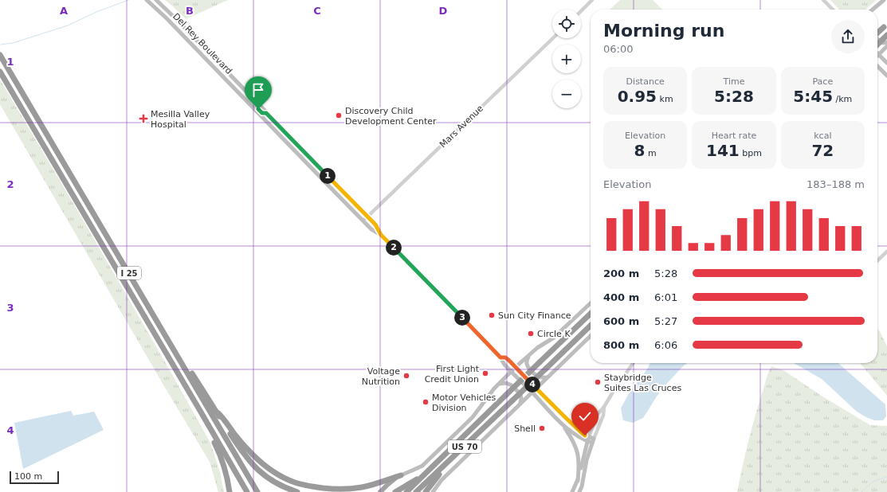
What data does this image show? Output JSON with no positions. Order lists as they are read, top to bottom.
{
  "streets": {
    "highway": ["I 25", "US 70"],
    "main road": ["Del Rey Boulevard"],
    "street": ["Mars Avenue"]
  },
  "crossings": [
    ["Del Rey Boulevard", "Mars Avenue"]
  ],
  "places": {
    "other": [
      "Discovery Child Development Center",
      "Sun City Finance",
      "Circle K",
      "First Light Credit Union",
      "Voltage Nutrition",
      "Staybridge Suites Las Cruces",
      "Motor Vehicles Division",
      "Shell"
    ],
    "health": ["Mesilla Valley Hospital"]
  },
  "scale_bar": "100 m",
  "page": {
    "map_buttons": ["+", "−"],
    "heading": ["Morning run", "06:00"],
    "stats": [
      ["Distance", "0.95 km"],
      ["Time", "5:28"],
      ["Pace", "5:45 /km"],
      ["Elevation", "8 m"],
      ["Heart rate", "141 bpm"],
      ["kcal", "72"]
    ],
    "pins": [
      "1",
      "2",
      "3",
      "4"
    ],
    "chart": ["Elevation", "183–188 m"],
    "list": [
      {
        "name": "200 m",
        "note": "5:28"
      },
      {
        "name": "400 m",
        "note": "6:01"
      },
      {
        "name": "600 m",
        "note": "5:27"
      },
      {
        "name": "800 m",
        "note": "6:06"
      }
    ],
    "scale": "100 m"
  },
  "grid": {
    "columns": [
      "A",
      "B",
      "C",
      "D"
    ],
    "rows": [
      "1",
      "2",
      "3",
      "4"
    ]
  }
}
